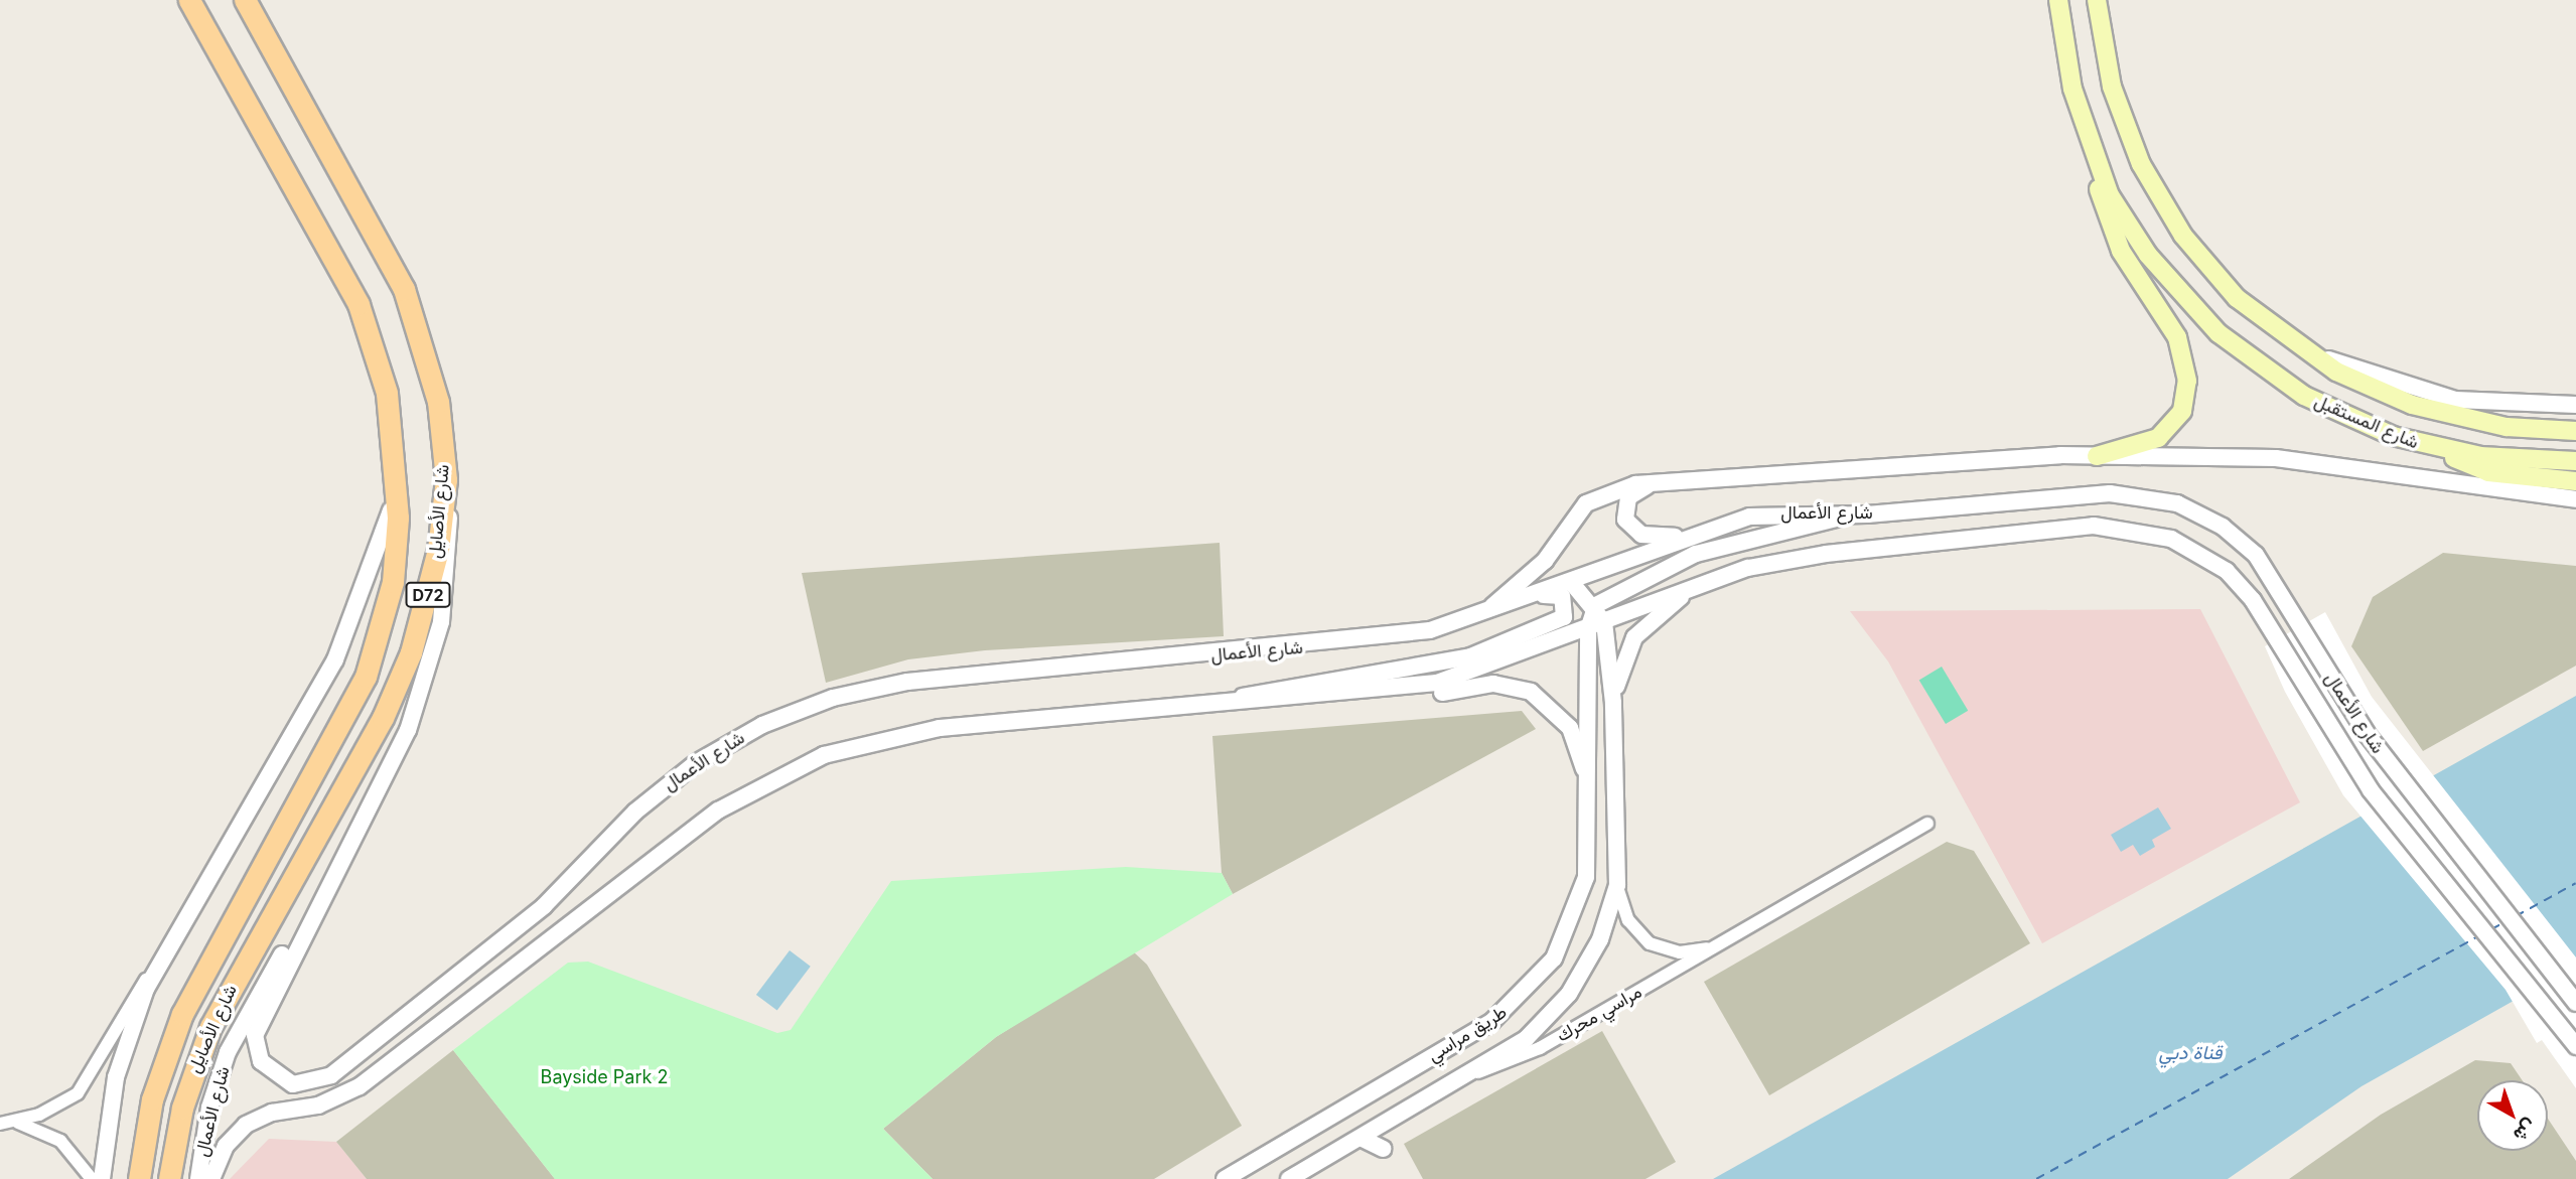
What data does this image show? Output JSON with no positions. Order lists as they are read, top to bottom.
{
  "streets": {
    "main road": ["شارع المستقبل", "شارع الأصايل", "D72"],
    "street": ["شارع الأعمال", "مراسي محرك", "طريق مراسي"]
  },
  "crossings": [
    ["شارع الأعمال", "طريق مراسي"],
    ["مراسي محرك", "طريق مراسي"]
  ],
  "water": ["قناة دبي"],
  "parks": ["Bayside Park 2"],
  "north": "bottom right"
}
